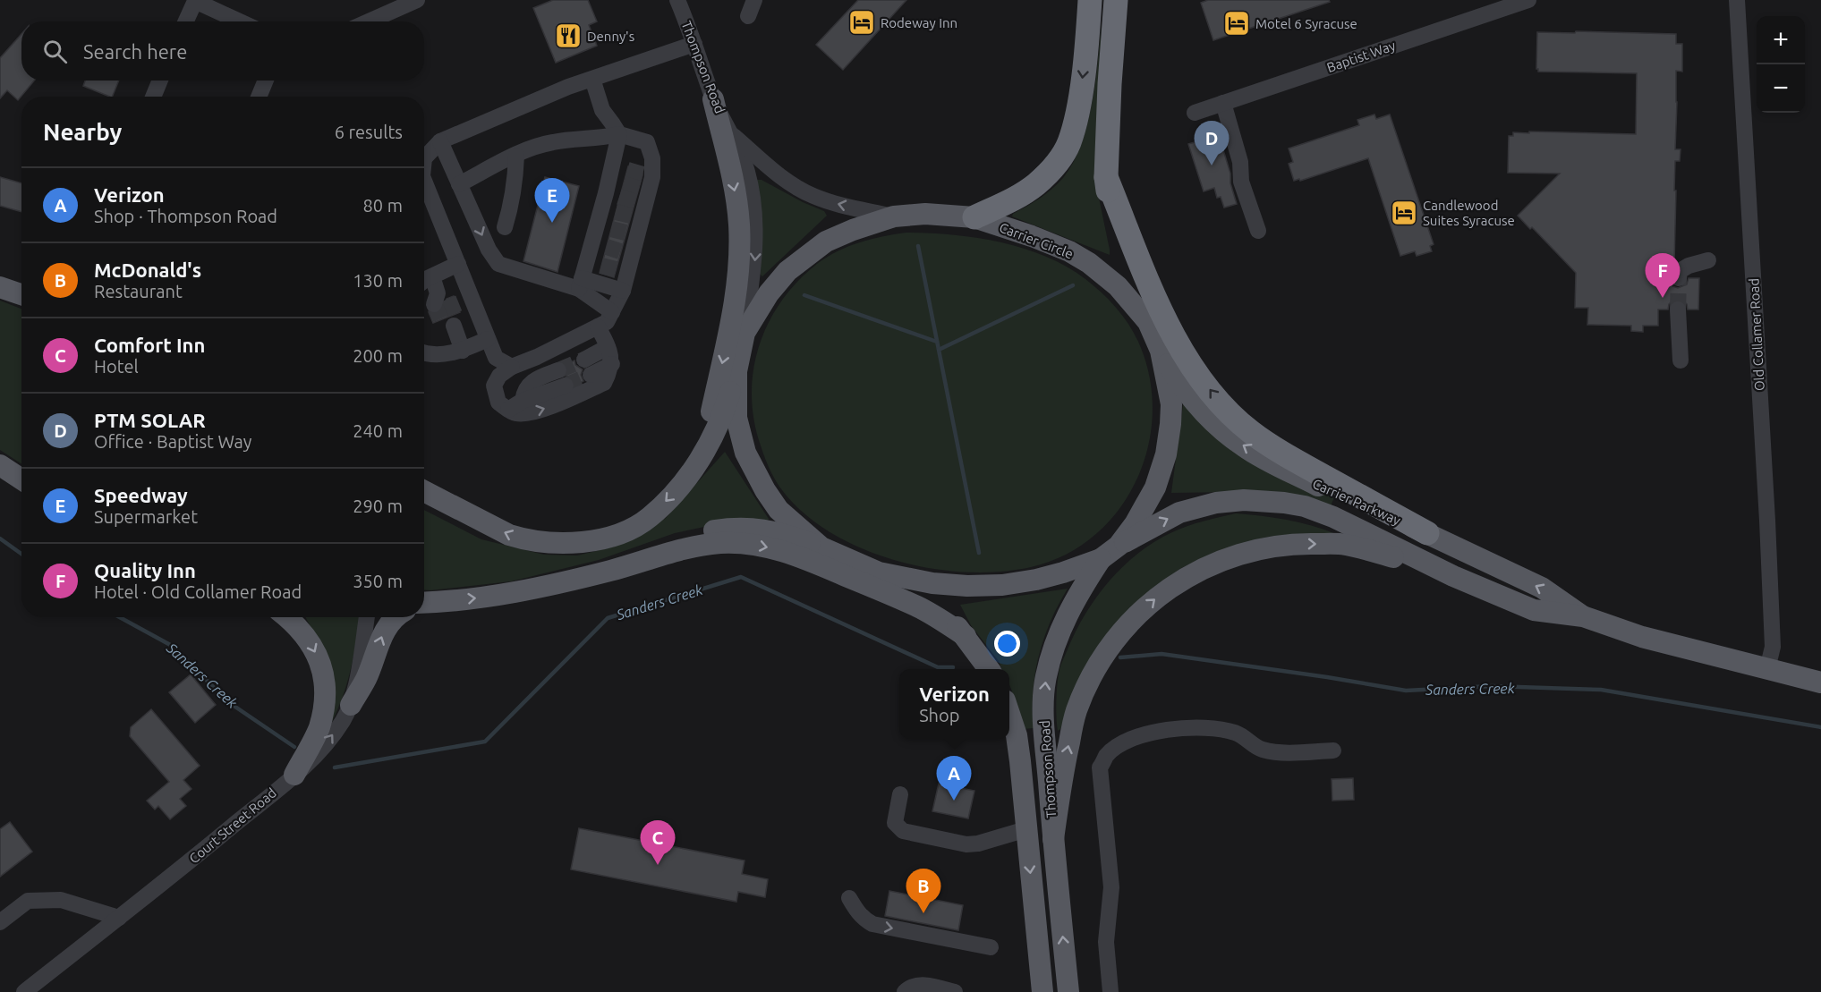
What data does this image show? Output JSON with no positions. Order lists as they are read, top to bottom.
{
  "streets": {
    "main road": ["Thompson Road", "Carrier Circle", "Carrier Parkway"],
    "street": ["Baptist Way", "Old Collamer Road", "Court Street Road"]
  },
  "crossings": [
    ["Thompson Road", "Carrier Circle"],
    ["Carrier Circle", "Carrier Parkway"],
    ["Old Collamer Road", "Carrier Parkway"]
  ],
  "water": ["Sanders Creek"],
  "places": {
    "hotel": ["Rodeway Inn", "Motel 6 Syracuse", "Candlewood Suites Syracuse"],
    "restaurant": ["Denny's"]
  },
  "page": {
    "map_buttons": ["+", "−"],
    "search": "Search here",
    "heading": ["Nearby", "6 results"],
    "pins": [
      "D",
      "E",
      "F",
      "A",
      "C",
      "B"
    ],
    "list": [
      {
        "mark": "A",
        "name": "Verizon",
        "note": "Shop · Thompson Road",
        "value": "80 m"
      },
      {
        "mark": "B",
        "name": "McDonald's",
        "note": "Restaurant",
        "value": "130 m"
      },
      {
        "mark": "C",
        "name": "Comfort Inn",
        "note": "Hotel",
        "value": "200 m"
      },
      {
        "mark": "D",
        "name": "PTM SOLAR",
        "note": "Office · Baptist Way",
        "value": "240 m"
      },
      {
        "mark": "E",
        "name": "Speedway",
        "note": "Supermarket",
        "value": "290 m"
      },
      {
        "mark": "F",
        "name": "Quality Inn",
        "note": "Hotel · Old Collamer Road",
        "value": "350 m"
      }
    ],
    "popup": ["Verizon", "Shop"]
  }
}
